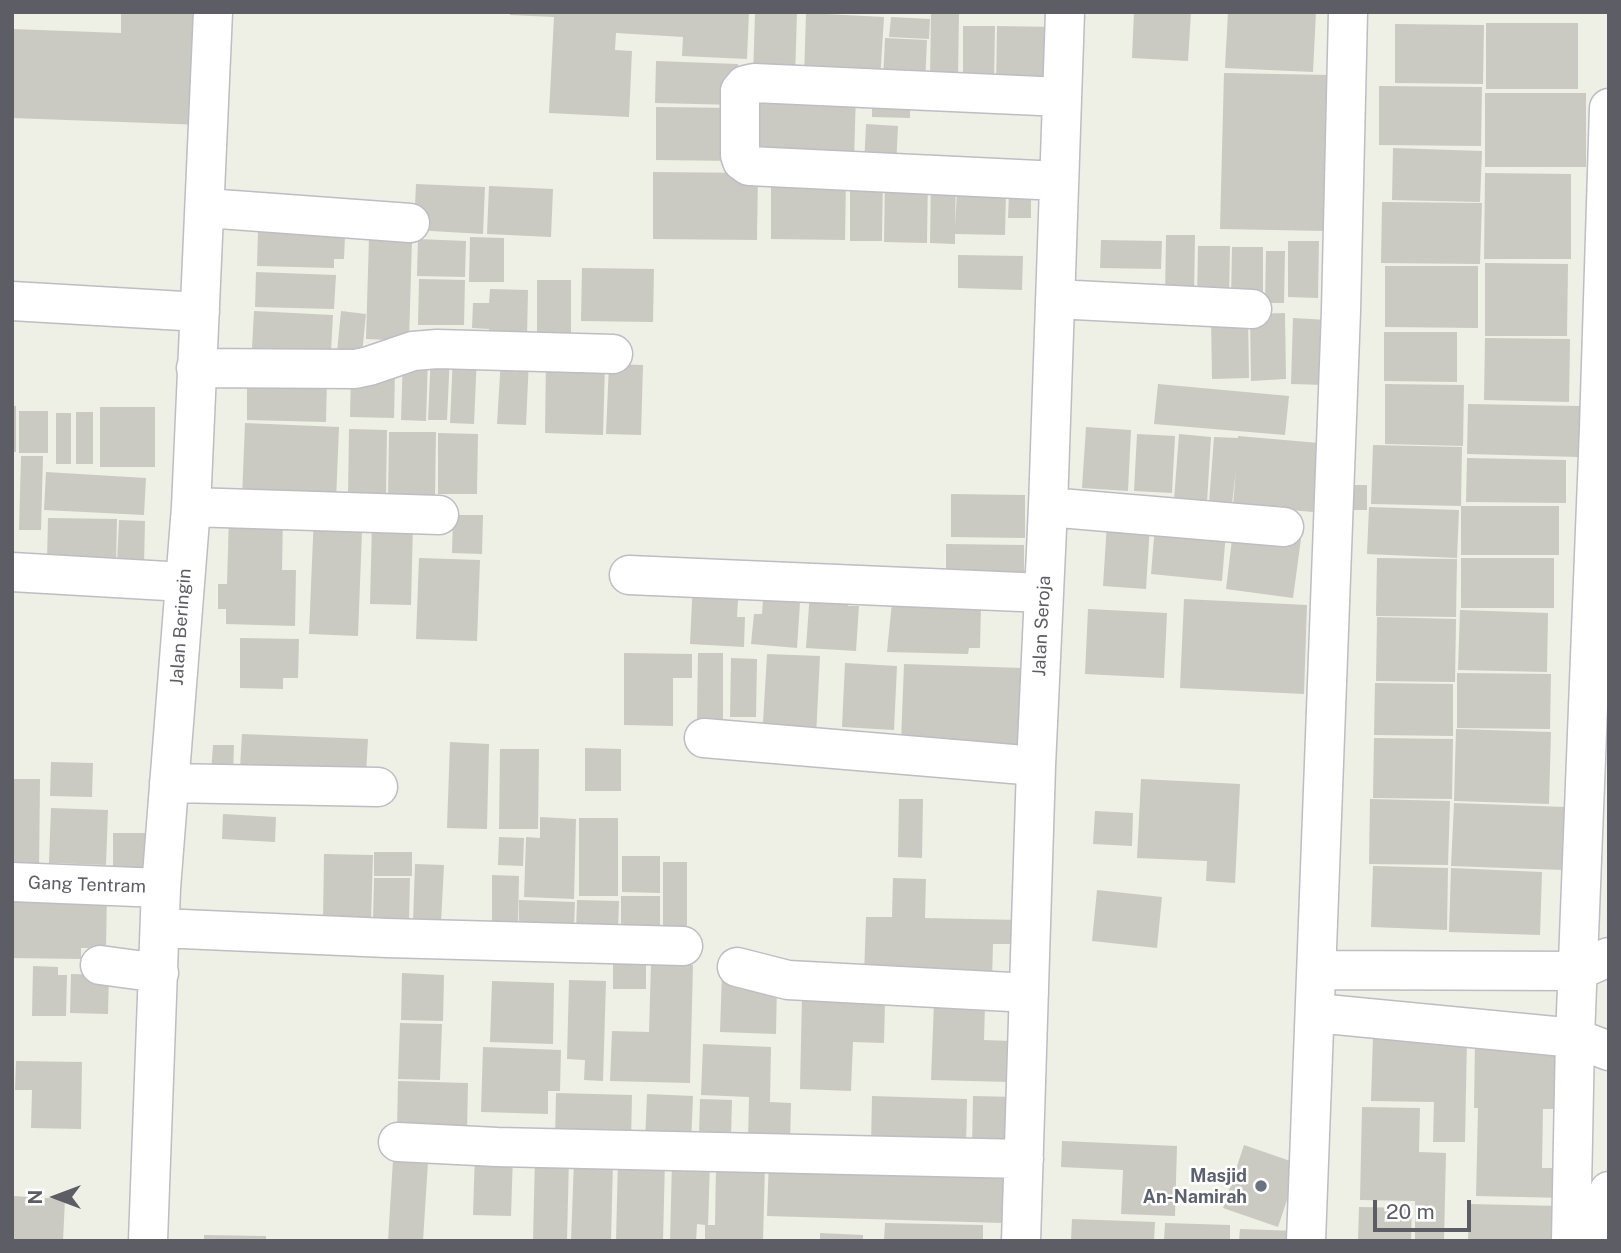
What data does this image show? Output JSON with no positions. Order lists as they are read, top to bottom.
{
  "streets": {
    "street": ["Jalan Seroja", "Jalan Beringin", "Gang Tentram"]
  },
  "crossings": [
    ["Jalan Beringin", "Gang Tentram"]
  ],
  "places": ["Masjid An-Namirah"],
  "scale_bar": "20 m",
  "north": "left"
}
